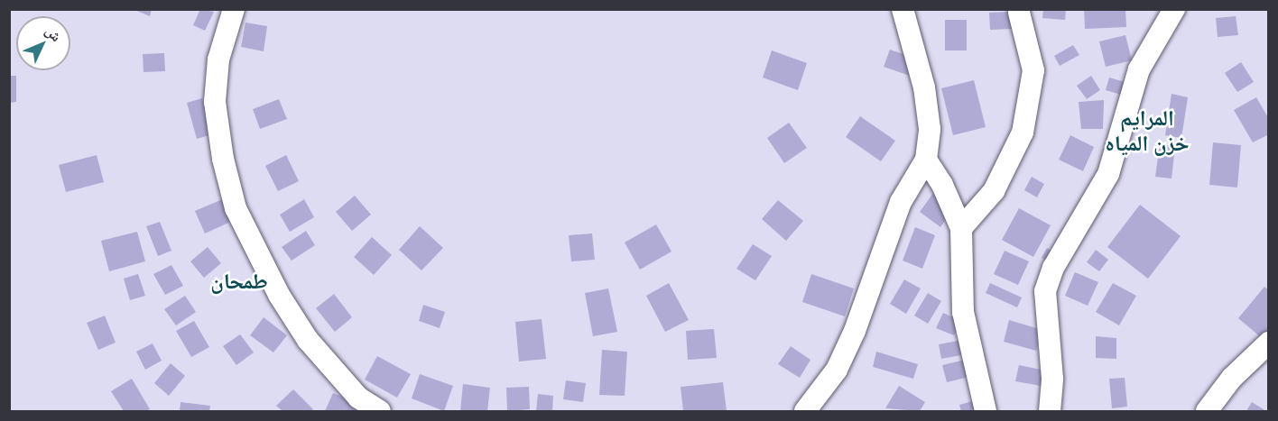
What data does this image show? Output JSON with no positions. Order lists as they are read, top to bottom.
{
  "districts": ["المرايم خزن المياه", "طمحان"],
  "north": "top right"
}
